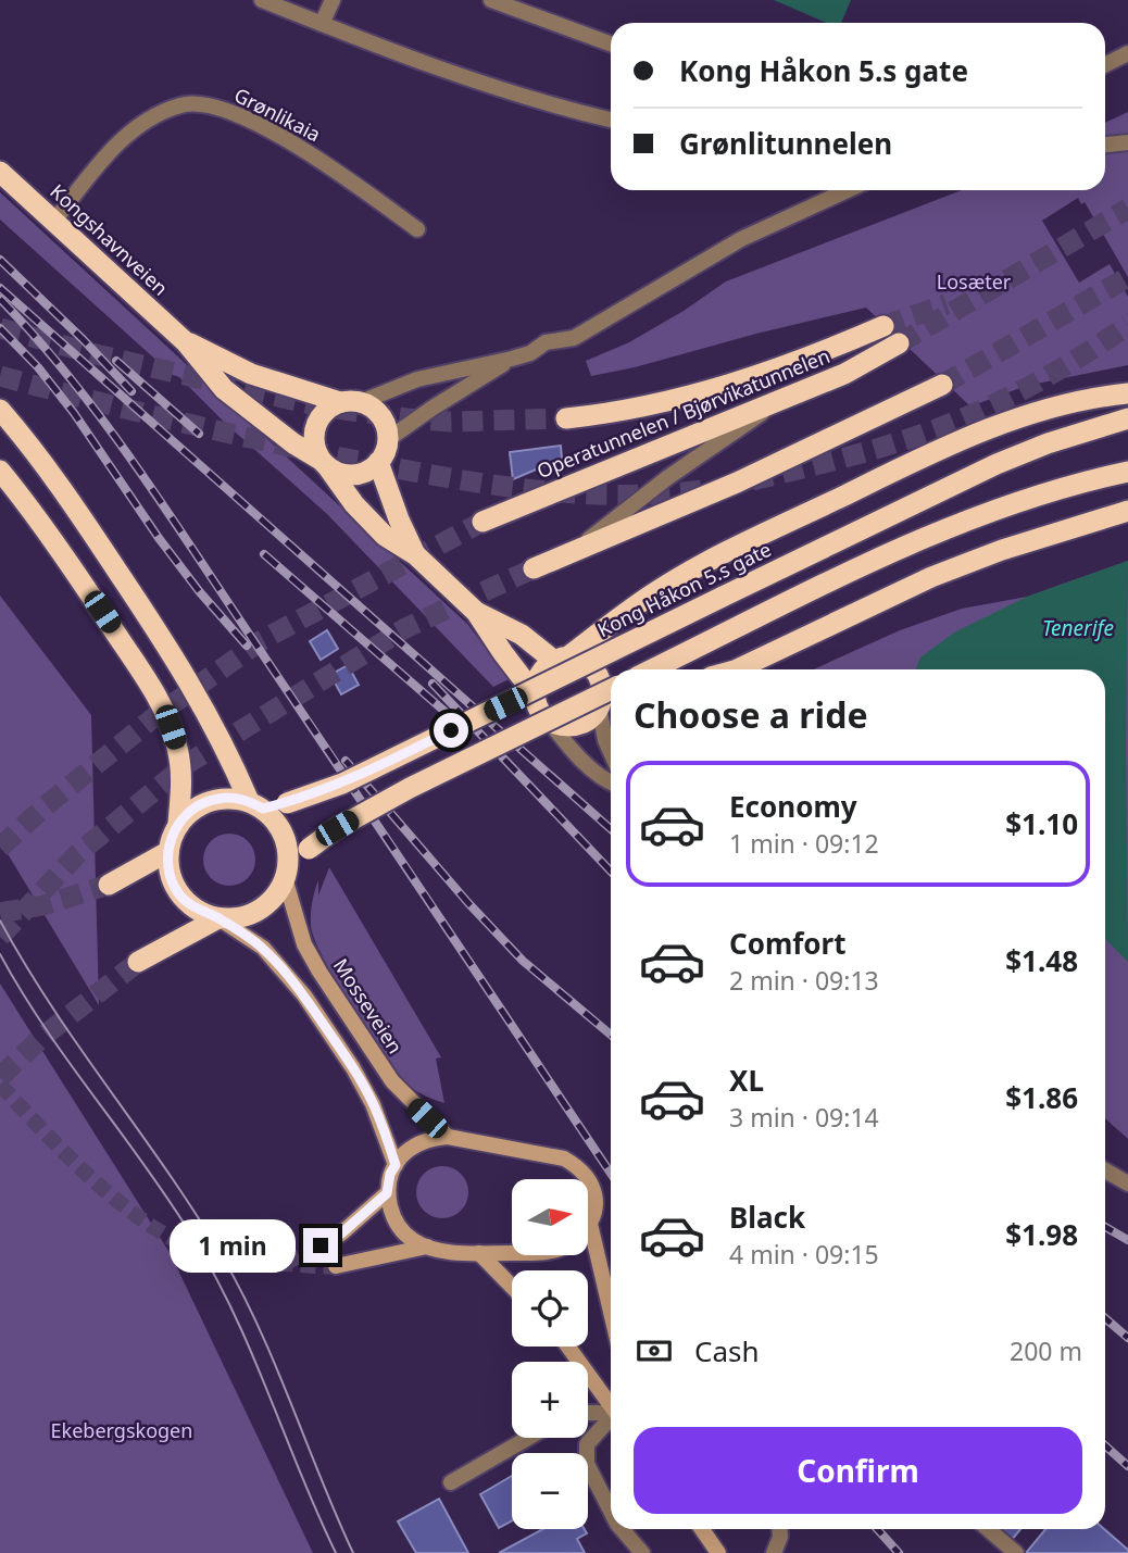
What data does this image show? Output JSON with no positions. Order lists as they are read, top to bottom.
{
  "streets": {
    "highway": ["Kongshavnveien", "Operatunnelen / Bjørvikatunnelen", "Kong Håkon 5.s gate"],
    "main road": ["Mosseveien"],
    "street": ["Grønlikaia"]
  },
  "crossings": [
    ["Grønlikaia", "Kongshavnveien"],
    ["Kong Håkon 5.s gate", "Mosseveien"]
  ],
  "water": ["Tenerife"],
  "parks": ["Losæter", "Ekebergskogen"],
  "north": "right",
  "page": {
    "banner": ["Kong Håkon 5.s gate", "Grønlitunnelen"],
    "heading": "Choose a ride",
    "list": [
      {
        "name": "Economy",
        "note": "1 min · 09:12",
        "value": "$1.10"
      },
      {
        "name": "Comfort",
        "note": "2 min · 09:13",
        "value": "$1.48"
      },
      {
        "name": "XL",
        "note": "3 min · 09:14",
        "value": "$1.86"
      },
      {
        "name": "Black",
        "note": "4 min · 09:15",
        "value": "$1.98"
      }
    ],
    "map_buttons": ["+", "−"],
    "bubble": "1 min",
    "pay": ["Cash", "200 m"],
    "buttons": "Confirm"
  }
}
